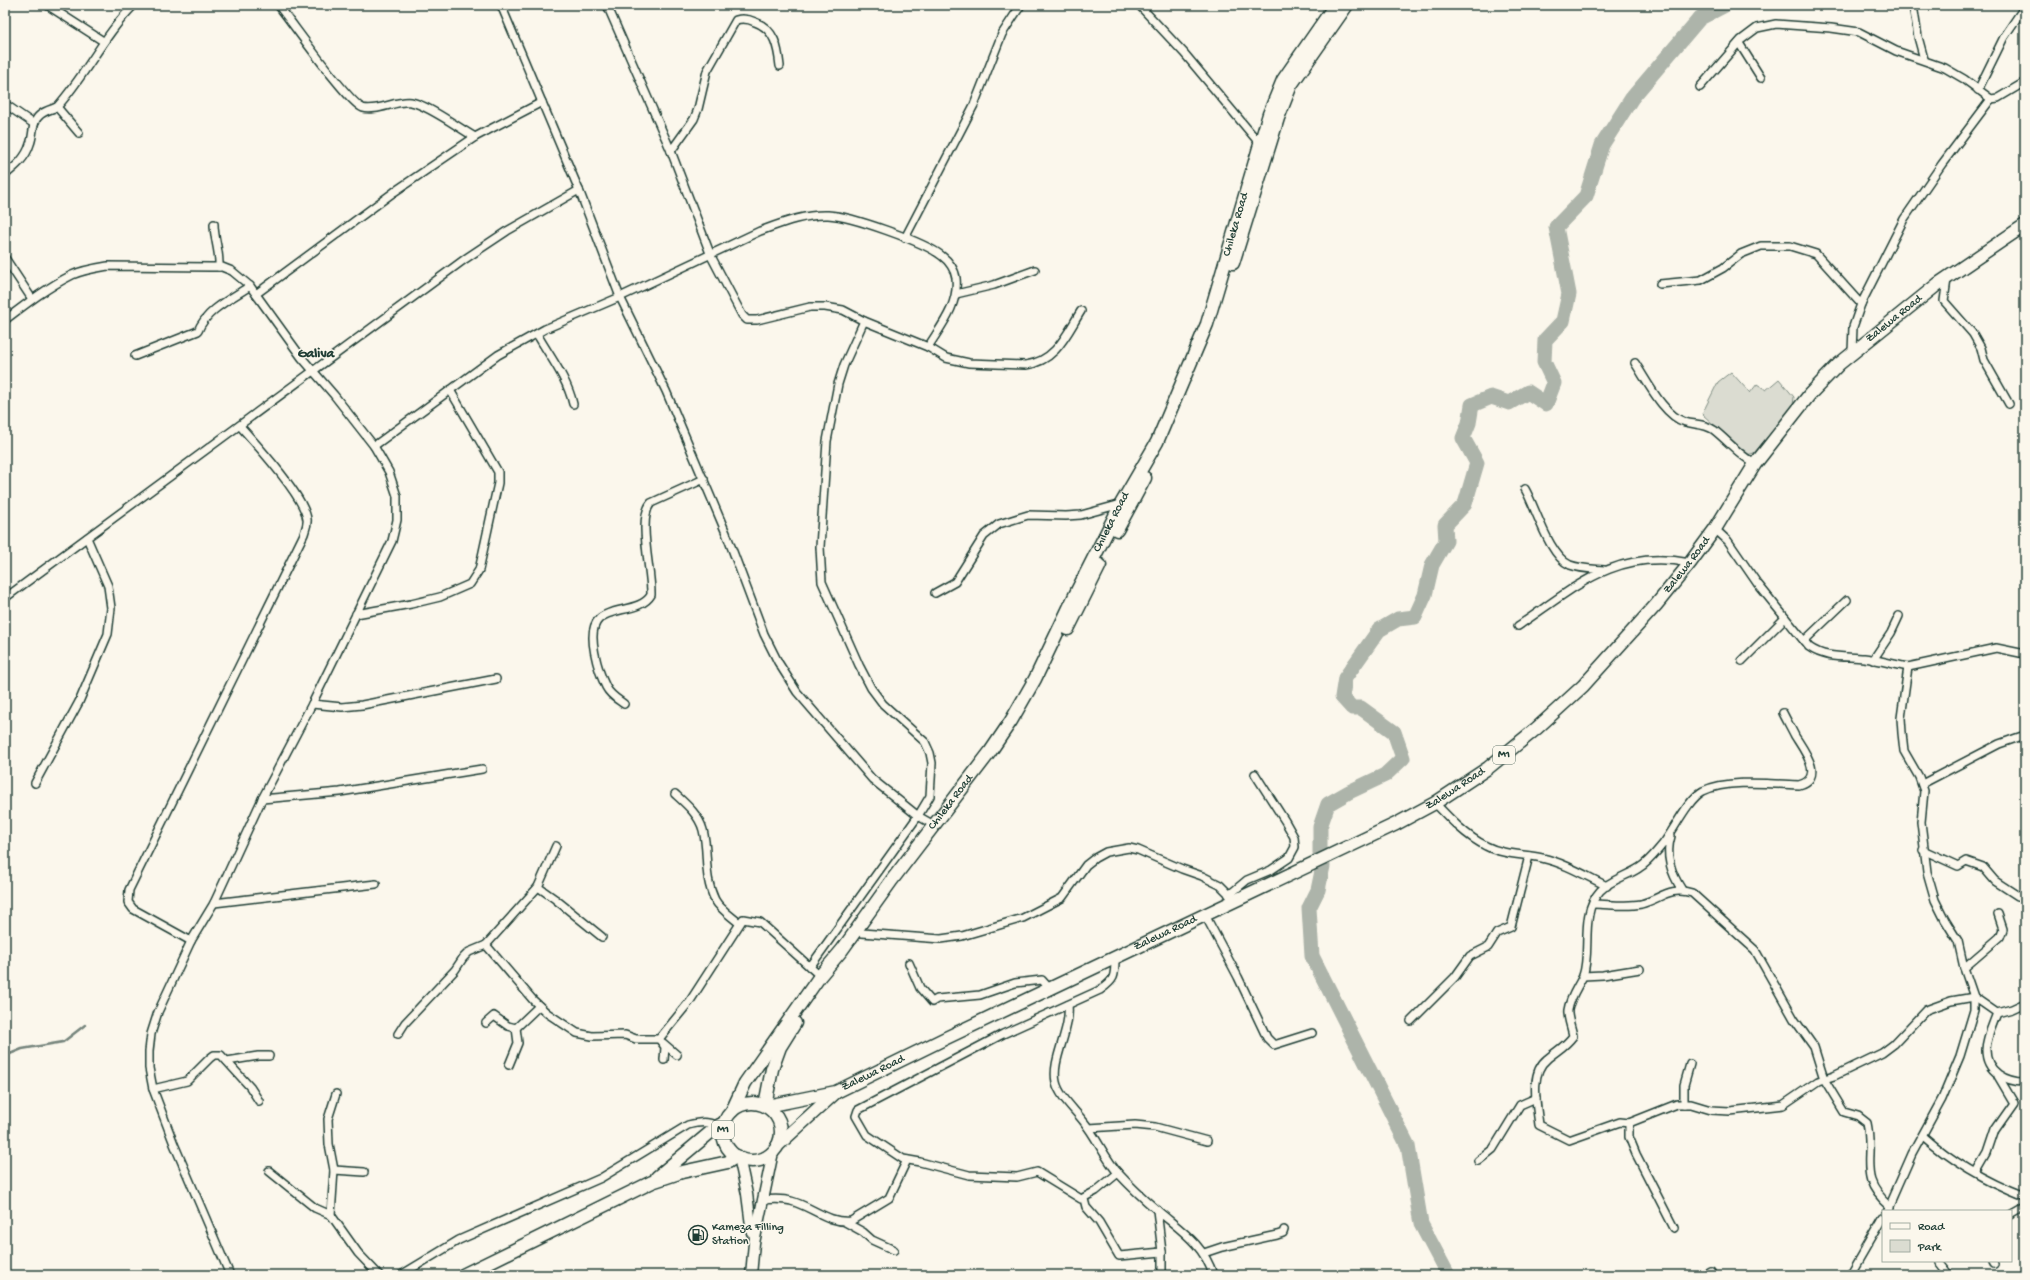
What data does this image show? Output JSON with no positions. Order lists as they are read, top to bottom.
{
  "streets": {
    "highway": ["Chileka Road", "Zalewa Road", "M1"]
  },
  "crossings": [
    ["Chileka Road", "Zalewa Road"],
    ["Chileka Road", "M1"],
    ["Zalewa Road", "M1"]
  ],
  "districts": ["Galiva"],
  "places": {
    "fuel station": ["Kameza Filling Station"]
  },
  "legend": ["Road", "Park"]
}
